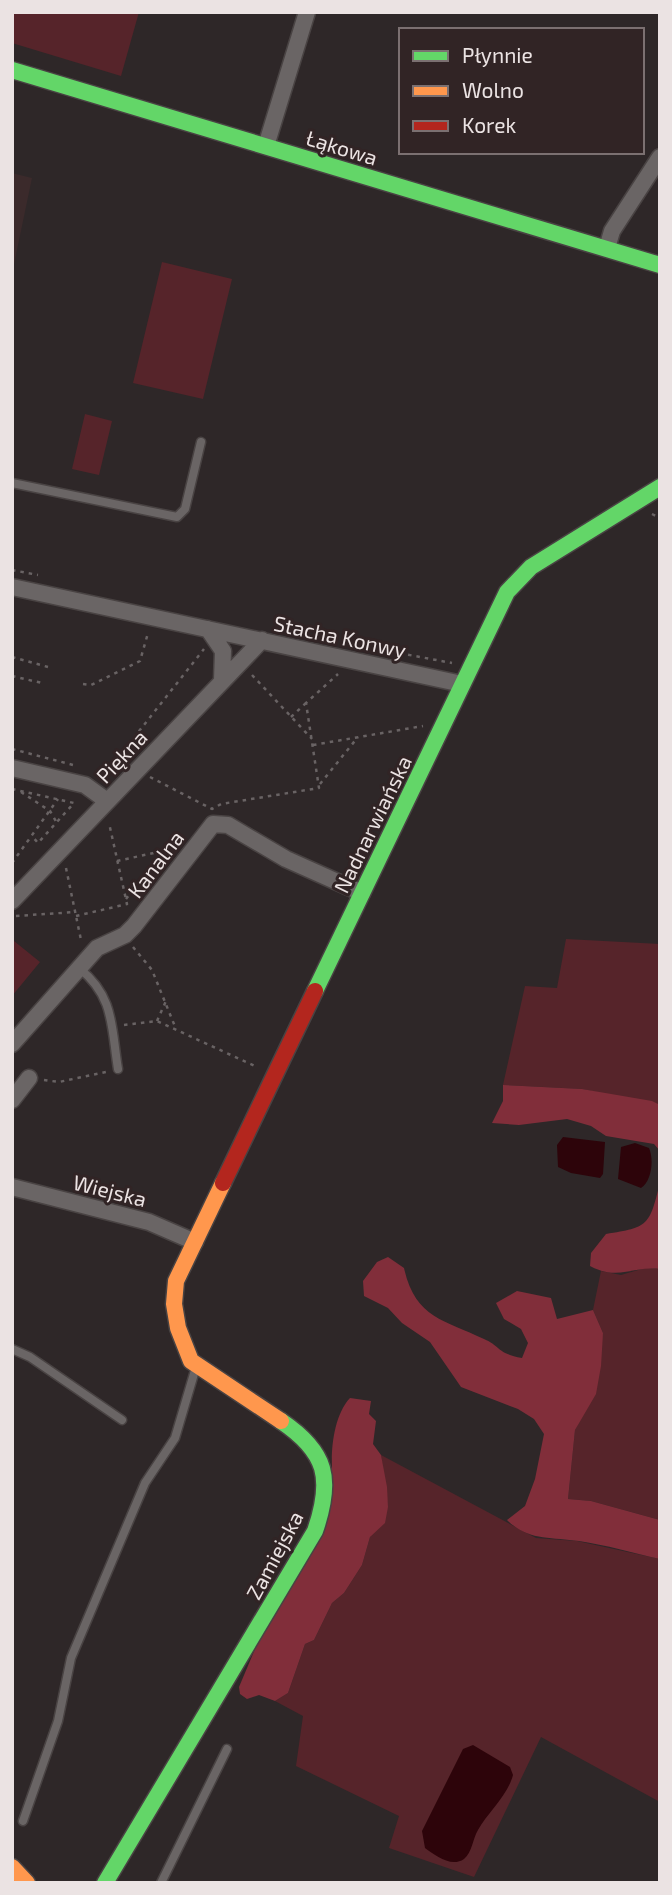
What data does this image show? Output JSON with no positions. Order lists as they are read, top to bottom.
{
  "streets": {
    "street": [
      "Łąkowa",
      "Stacha Konwy",
      "Piękna",
      "Nadnarwiańska",
      "Kanalna",
      "Wiejska",
      "Zamiejska"
    ]
  },
  "crossings": [
    ["Stacha Konwy", "Piękna"],
    ["Stacha Konwy", "Nadnarwiańska"],
    ["Nadnarwiańska", "Kanalna"],
    ["Nadnarwiańska", "Wiejska"],
    ["Nadnarwiańska", "Zamiejska"],
    ["Wiejska", "Zamiejska"]
  ],
  "legend": ["Płynnie", "Wolno", "Korek"]
}
